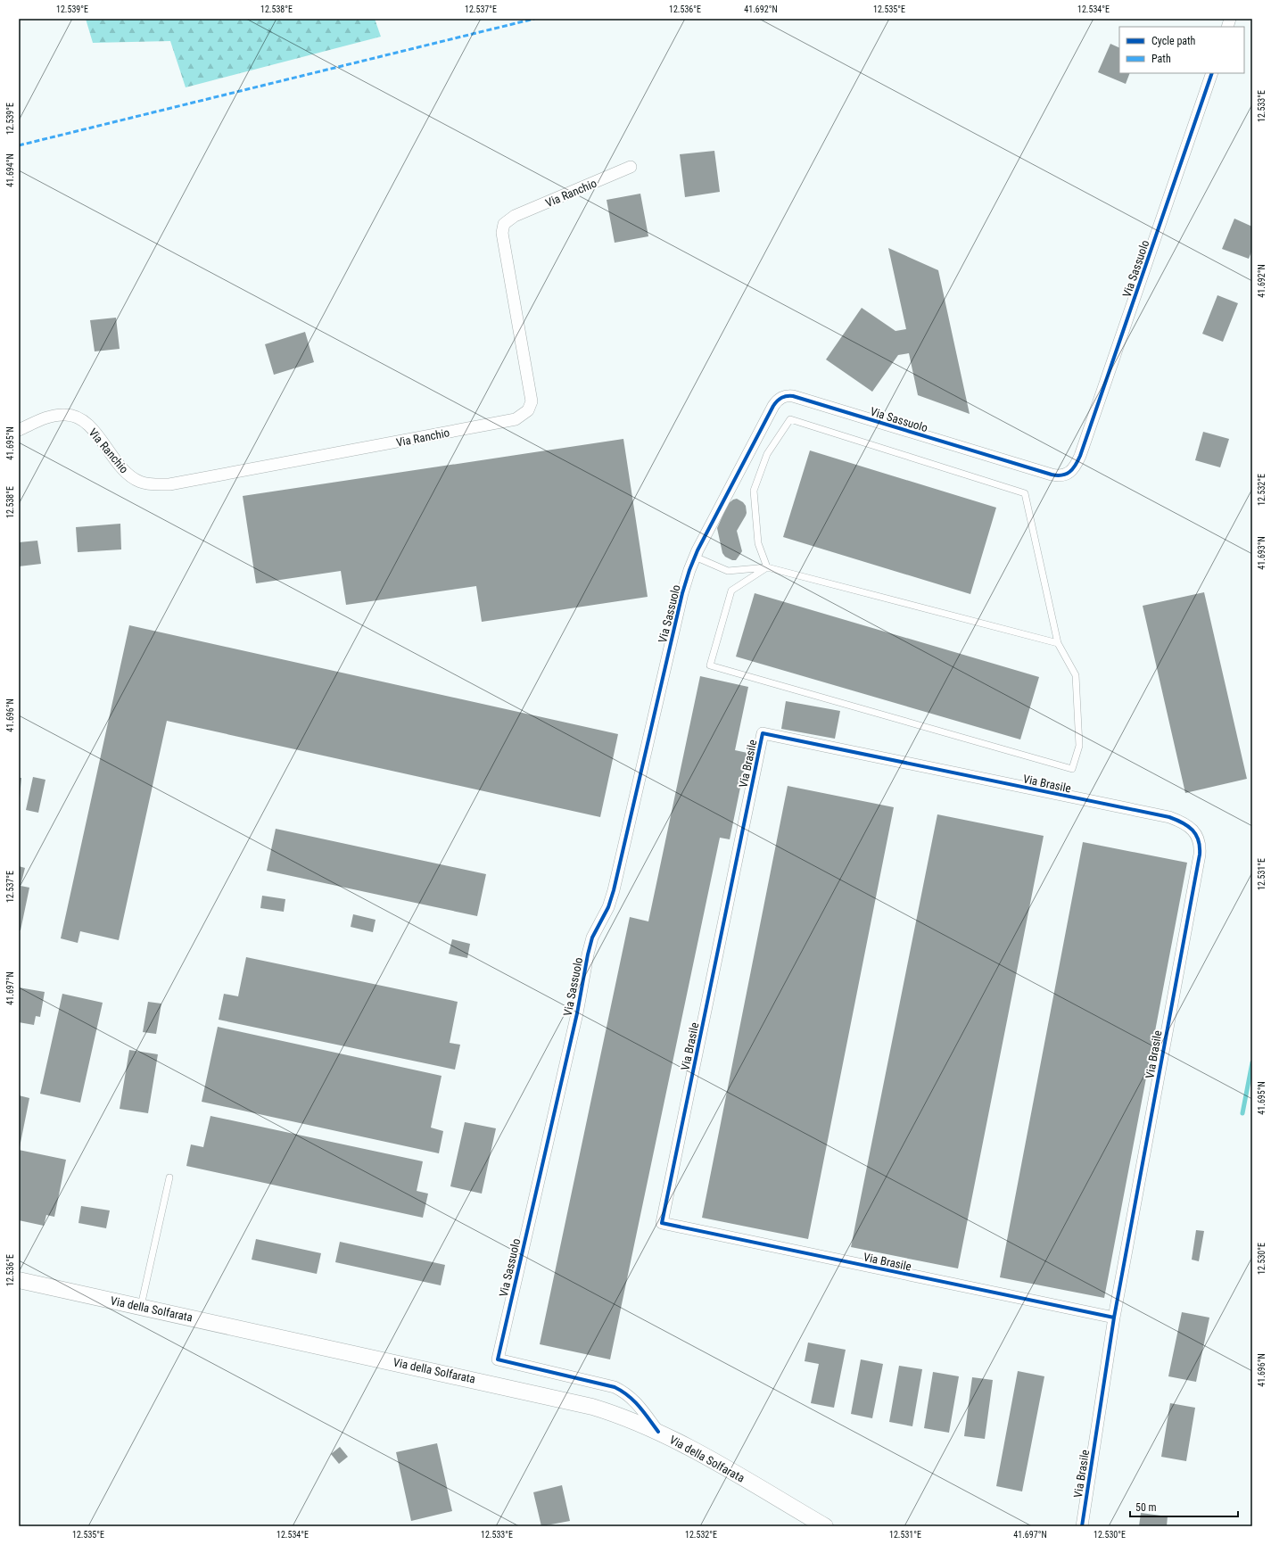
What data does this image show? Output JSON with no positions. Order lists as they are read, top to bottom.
{
  "streets": {
    "main road": ["Via della Solfarata"],
    "street": ["Via Ranchio", "Via Sassuolo", "Via Brasile"]
  },
  "crossings": [
    ["Via Sassuolo", "Via della Solfarata"]
  ],
  "legend": ["Cycle path", "Path"],
  "scale_bar": "50 m",
  "coordinates": [
    "12.539°E",
    "12.538°E",
    "12.537°E",
    "12.536°E",
    "41.692°N",
    "12.535°E",
    "12.534°E",
    "12.533°E",
    "41.694°N",
    "41.695°N",
    "12.532°E",
    "41.693°N",
    "41.696°N",
    "12.531°E",
    "41.697°N",
    "12.530°E"
  ]
}
